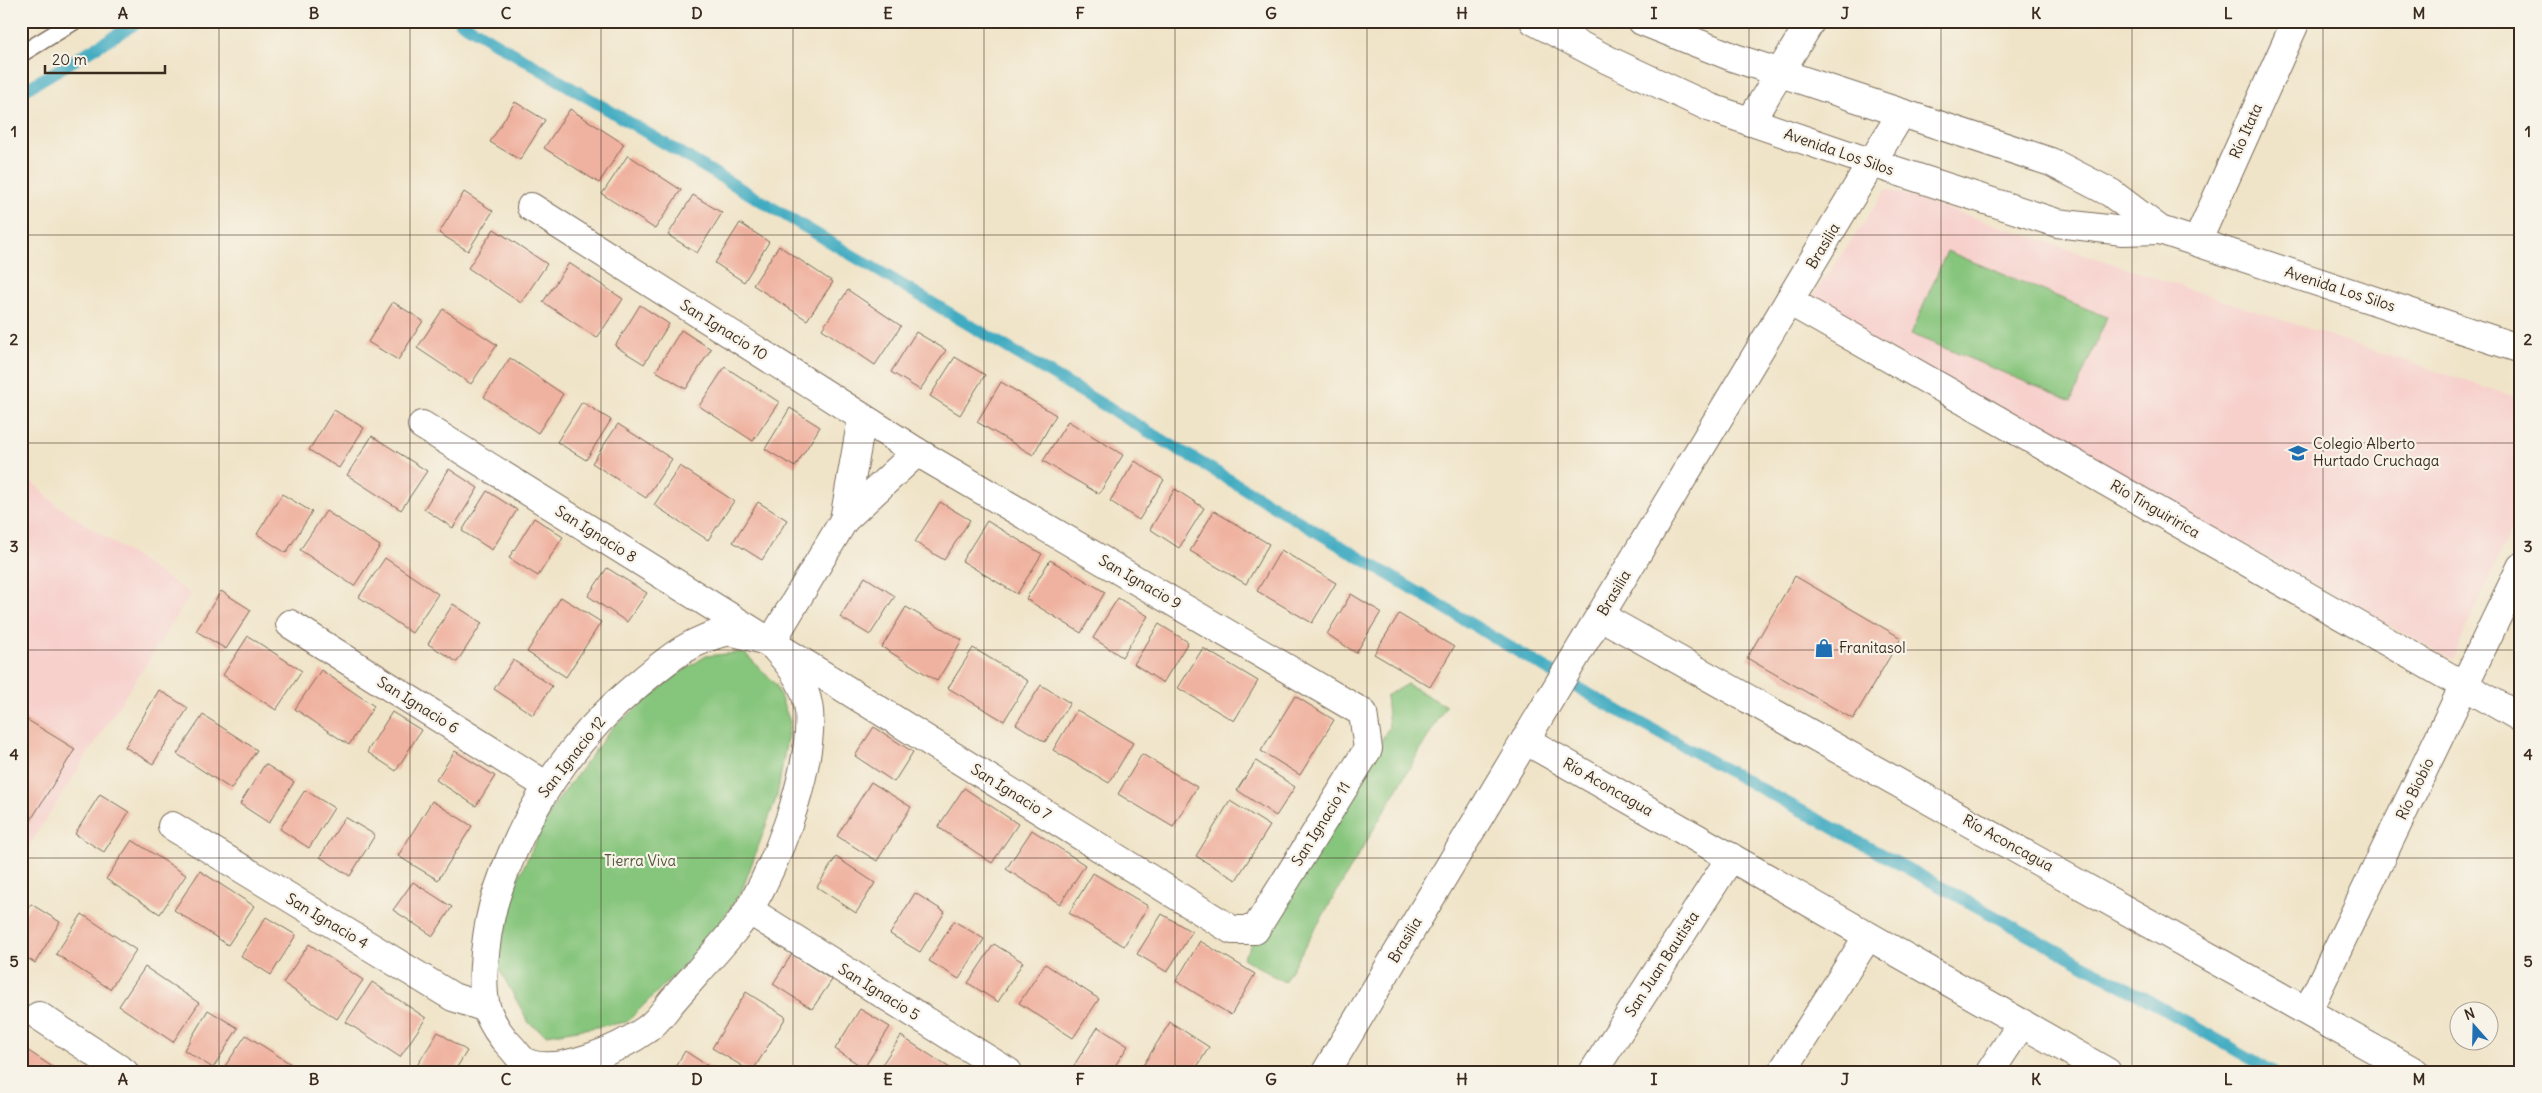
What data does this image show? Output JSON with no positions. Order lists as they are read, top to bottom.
{
  "streets": {
    "street": [
      "Río Itata",
      "Avenida Los Silos",
      "Brasilia",
      "San Ignacio 10",
      "Río Tinguiririca",
      "San Ignacio 8",
      "San Ignacio 9",
      "San Ignacio 6",
      "San Ignacio 12",
      "Río Aconcagua",
      "Río Biobío",
      "San Ignacio 7",
      "San Ignacio 11",
      "San Ignacio 4",
      "San Juan Bautista",
      "San Ignacio 5"
    ]
  },
  "crossings": [
    ["Río Itata", "Avenida Los Silos"],
    ["Avenida Los Silos", "Brasilia"],
    ["Brasilia", "Río Tinguiririca"],
    ["Brasilia", "Río Aconcagua"],
    ["San Ignacio 10", "San Ignacio 9"],
    ["Río Tinguiririca", "Río Biobío"],
    ["San Ignacio 8", "San Ignacio 12"],
    ["San Ignacio 8", "San Ignacio 7"],
    ["San Ignacio 9", "San Ignacio 11"],
    ["San Ignacio 6", "San Ignacio 12"],
    ["San Ignacio 12", "San Ignacio 7"],
    ["San Ignacio 12", "San Ignacio 4"],
    ["San Ignacio 12", "San Ignacio 5"],
    ["Río Aconcagua", "Río Biobío"],
    ["Río Aconcagua", "San Juan Bautista"],
    ["San Ignacio 7", "San Ignacio 11"]
  ],
  "parks": ["Tierra Viva"],
  "places": {
    "school or university": ["Colegio Alberto Hurtado Cruchaga"],
    "shop": ["Franitasol"]
  },
  "scale_bar": "20 m",
  "north": "top",
  "grid": {
    "columns": [
      "A",
      "B",
      "C",
      "D",
      "E",
      "F",
      "G",
      "H",
      "I",
      "J",
      "K",
      "L",
      "M"
    ],
    "rows": [
      "1",
      "2",
      "3",
      "4",
      "5"
    ]
  }
}
